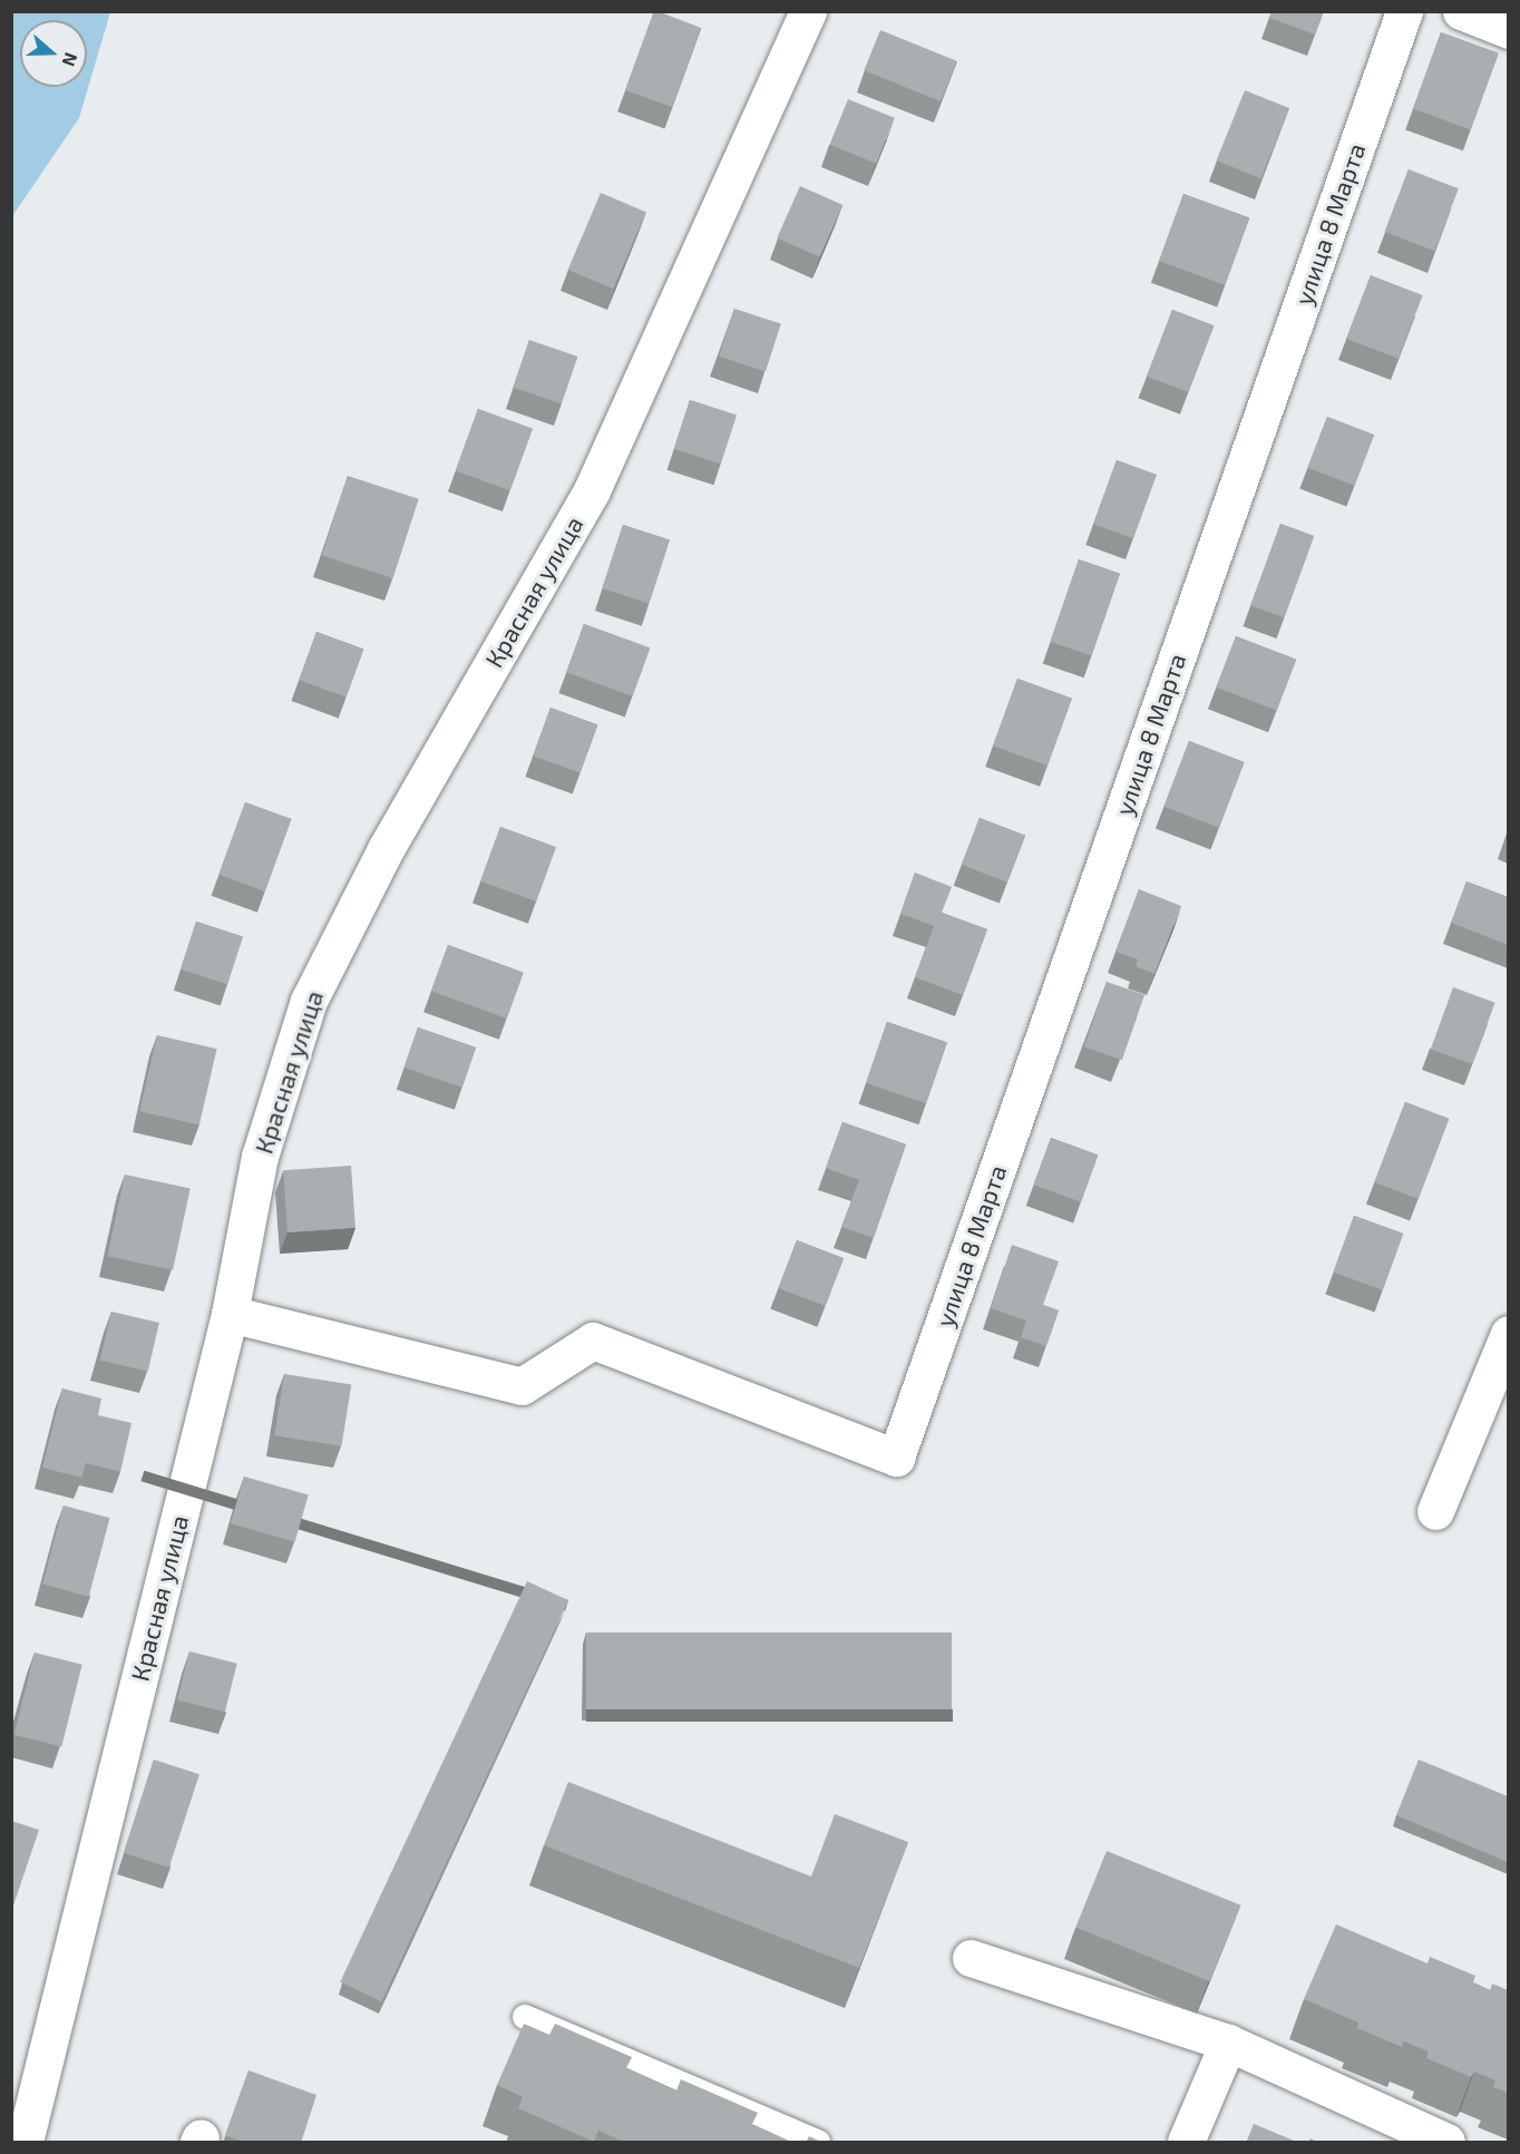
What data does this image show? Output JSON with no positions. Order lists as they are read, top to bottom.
{
  "streets": {
    "street": ["улица 8 Марта", "Красная улица"]
  },
  "crossings": [
    ["улица 8 Марта", "Красная улица"]
  ],
  "north": "right"
}
